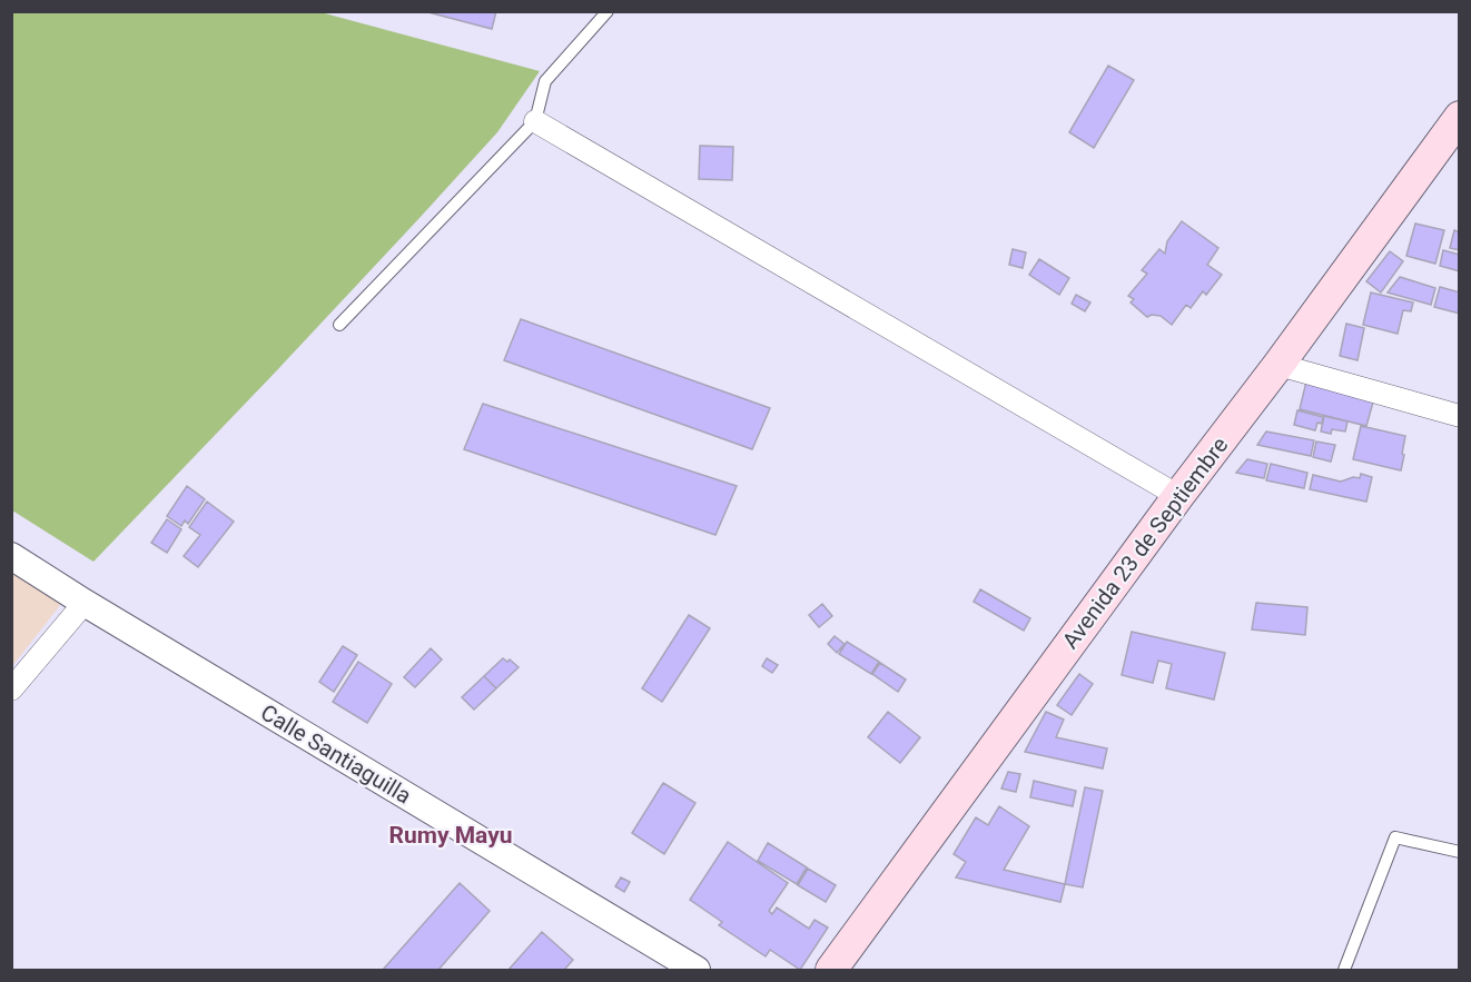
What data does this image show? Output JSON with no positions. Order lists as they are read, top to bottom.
{
  "streets": {
    "main road": ["Avenida 23 de Septiembre"],
    "street": ["Calle Santiaguilla"]
  },
  "districts": ["Rumy Mayu"]
}
